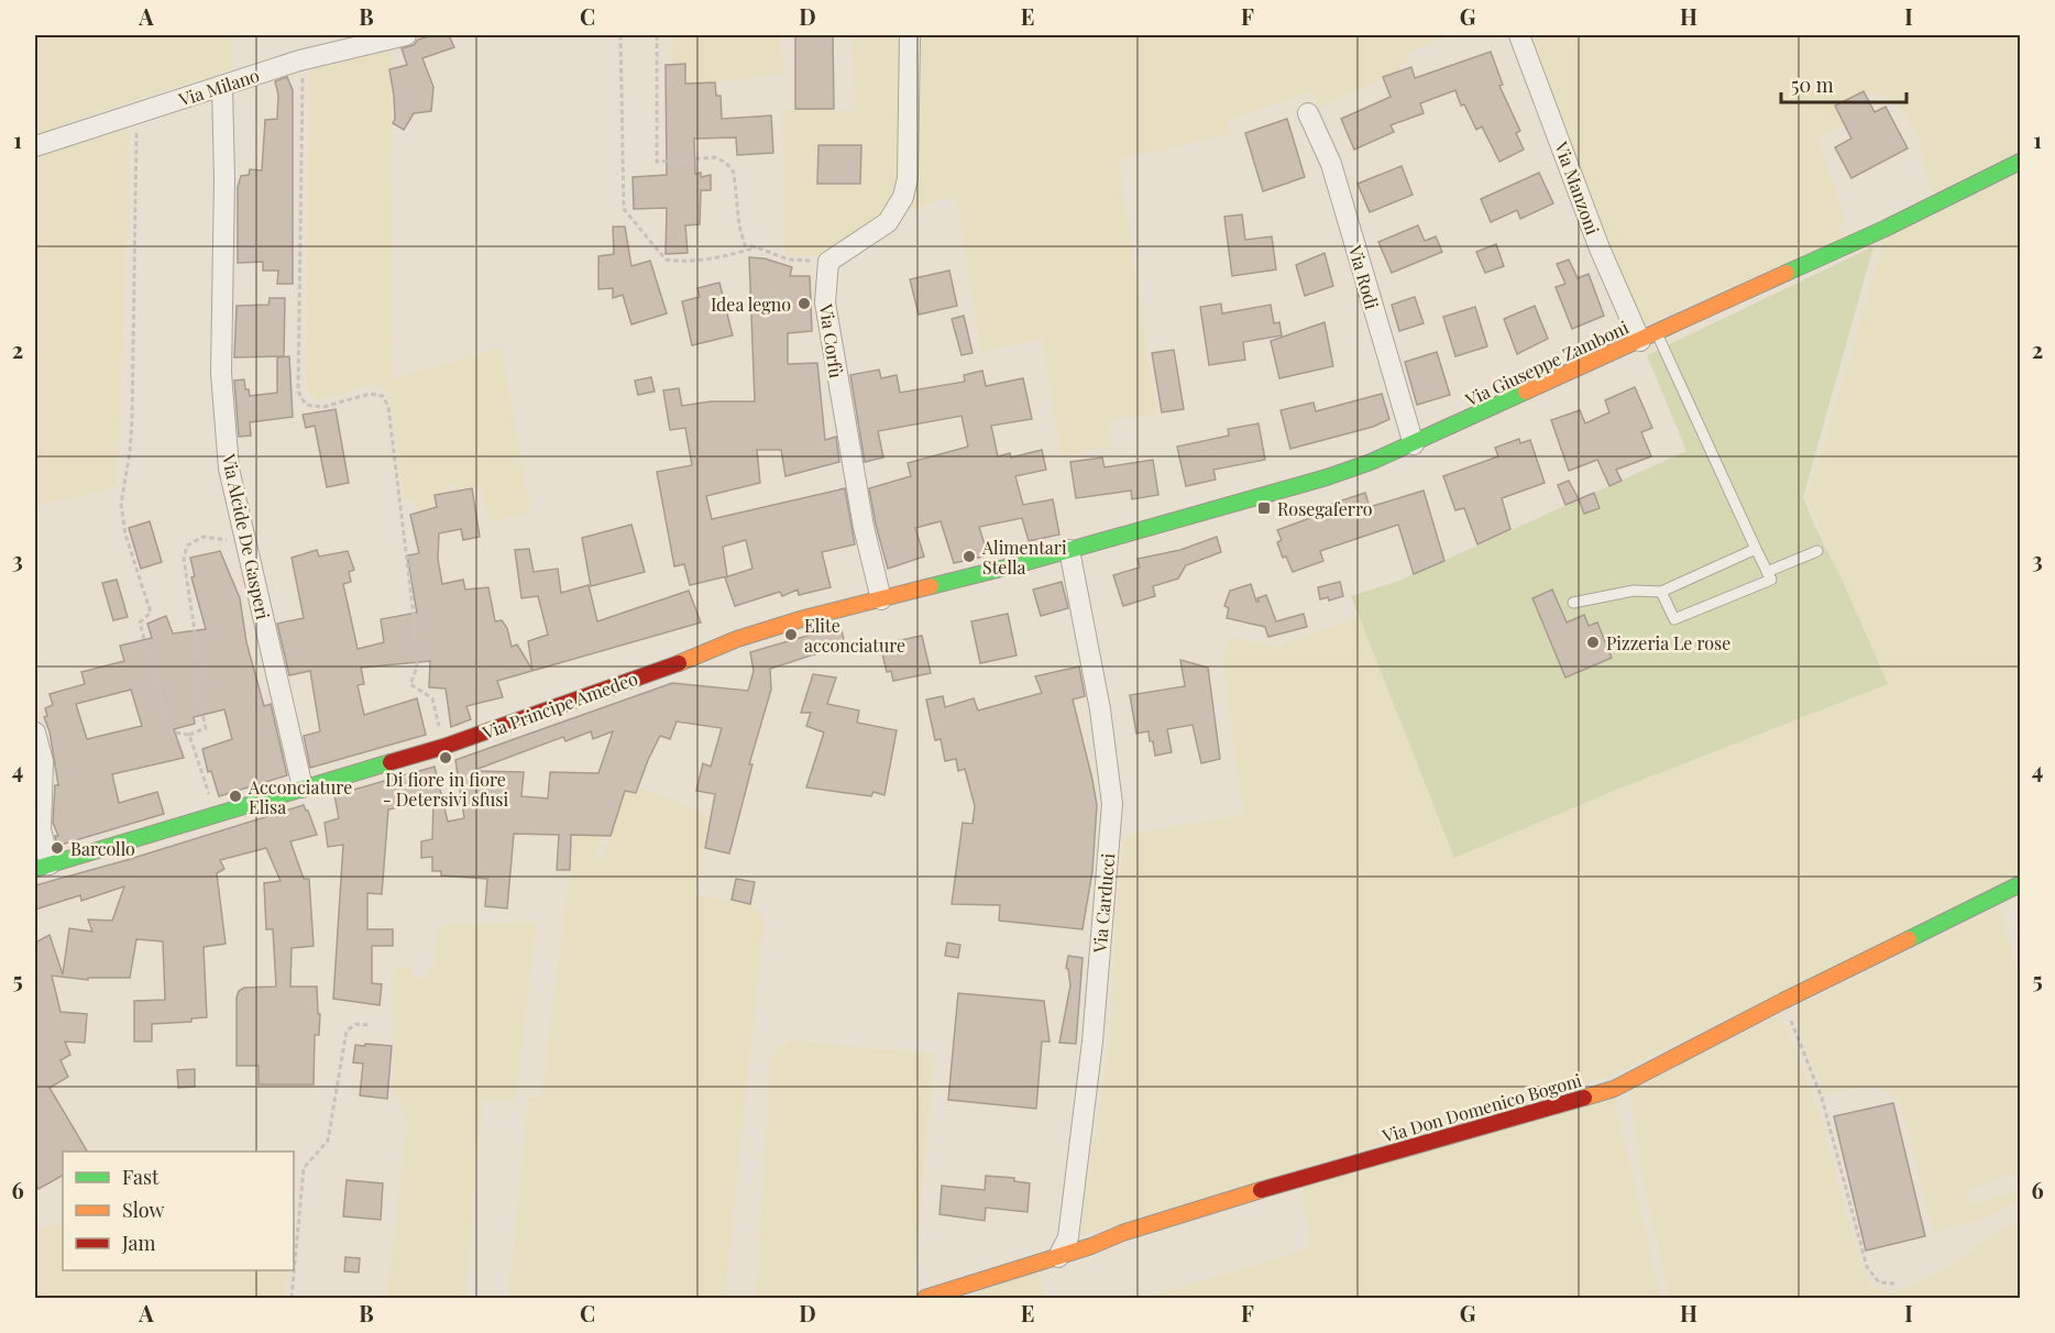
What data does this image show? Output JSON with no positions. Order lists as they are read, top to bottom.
{
  "streets": {
    "street": [
      "Via Milano",
      "Via Manzoni",
      "Via Rodi",
      "Via Corfù",
      "Via Giuseppe Zamboni",
      "Via Alcide De Gasperi",
      "Via Principe Amedeo",
      "Via Carducci",
      "Via Don Domenico Bogoni"
    ]
  },
  "crossings": [
    ["Via Milano", "Via Alcide De Gasperi"],
    ["Via Manzoni", "Via Giuseppe Zamboni"],
    ["Via Rodi", "Via Giuseppe Zamboni"],
    ["Via Corfù", "Via Principe Amedeo"],
    ["Via Giuseppe Zamboni", "Via Principe Amedeo"],
    ["Via Giuseppe Zamboni", "Via Carducci"],
    ["Via Alcide De Gasperi", "Via Principe Amedeo"],
    ["Via Principe Amedeo", "Via Carducci"],
    ["Via Carducci", "Via Don Domenico Bogoni"]
  ],
  "places": {
    "other": [
      "Idea legno",
      "Alimentari Stella",
      "Elite acconciature",
      "Pizzeria Le rose",
      "Di fiore in fiore - Detersivi sfusi",
      "Acconciature Elisa",
      "Barcollo"
    ],
    "transit": ["Rosegaferro"]
  },
  "legend": ["Fast", "Slow", "Jam"],
  "scale_bar": "50 m",
  "grid": {
    "columns": [
      "A",
      "B",
      "C",
      "D",
      "E",
      "F",
      "G",
      "H",
      "I"
    ],
    "rows": [
      "1",
      "2",
      "3",
      "4",
      "5",
      "6"
    ]
  }
}
